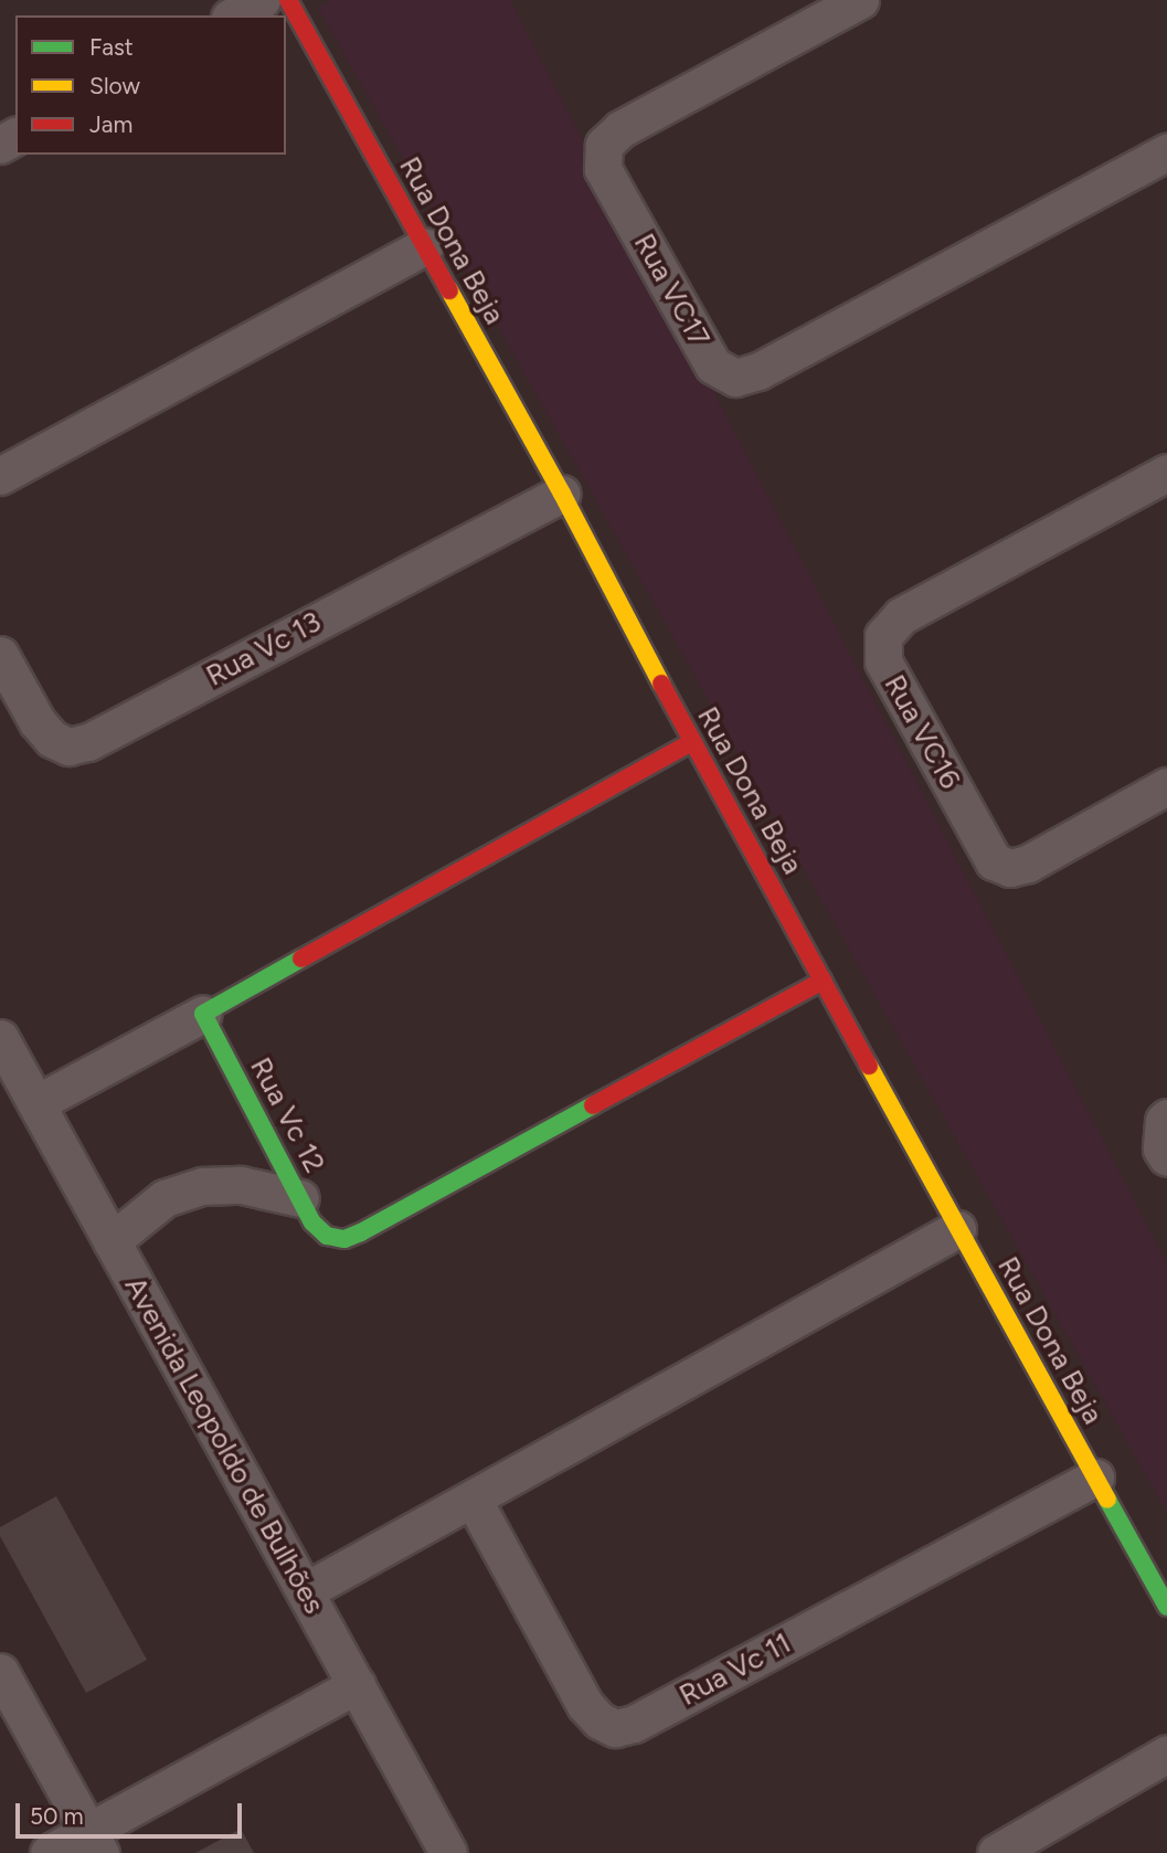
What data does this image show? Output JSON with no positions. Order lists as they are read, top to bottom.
{
  "streets": {
    "street": [
      "Rua Dona Beja",
      "Rua VC17",
      "Rua Vc 13",
      "Rua VC16",
      "Rua Vc 12",
      "Avenida Leopoldo de Bulhões",
      "Rua Vc 11"
    ]
  },
  "crossings": [
    ["Rua Dona Beja", "Rua Vc 13"],
    ["Rua Dona Beja", "Rua Vc 12"],
    ["Rua Dona Beja", "Rua Vc 11"]
  ],
  "legend": ["Fast", "Slow", "Jam"],
  "scale_bar": "50 m"
}
